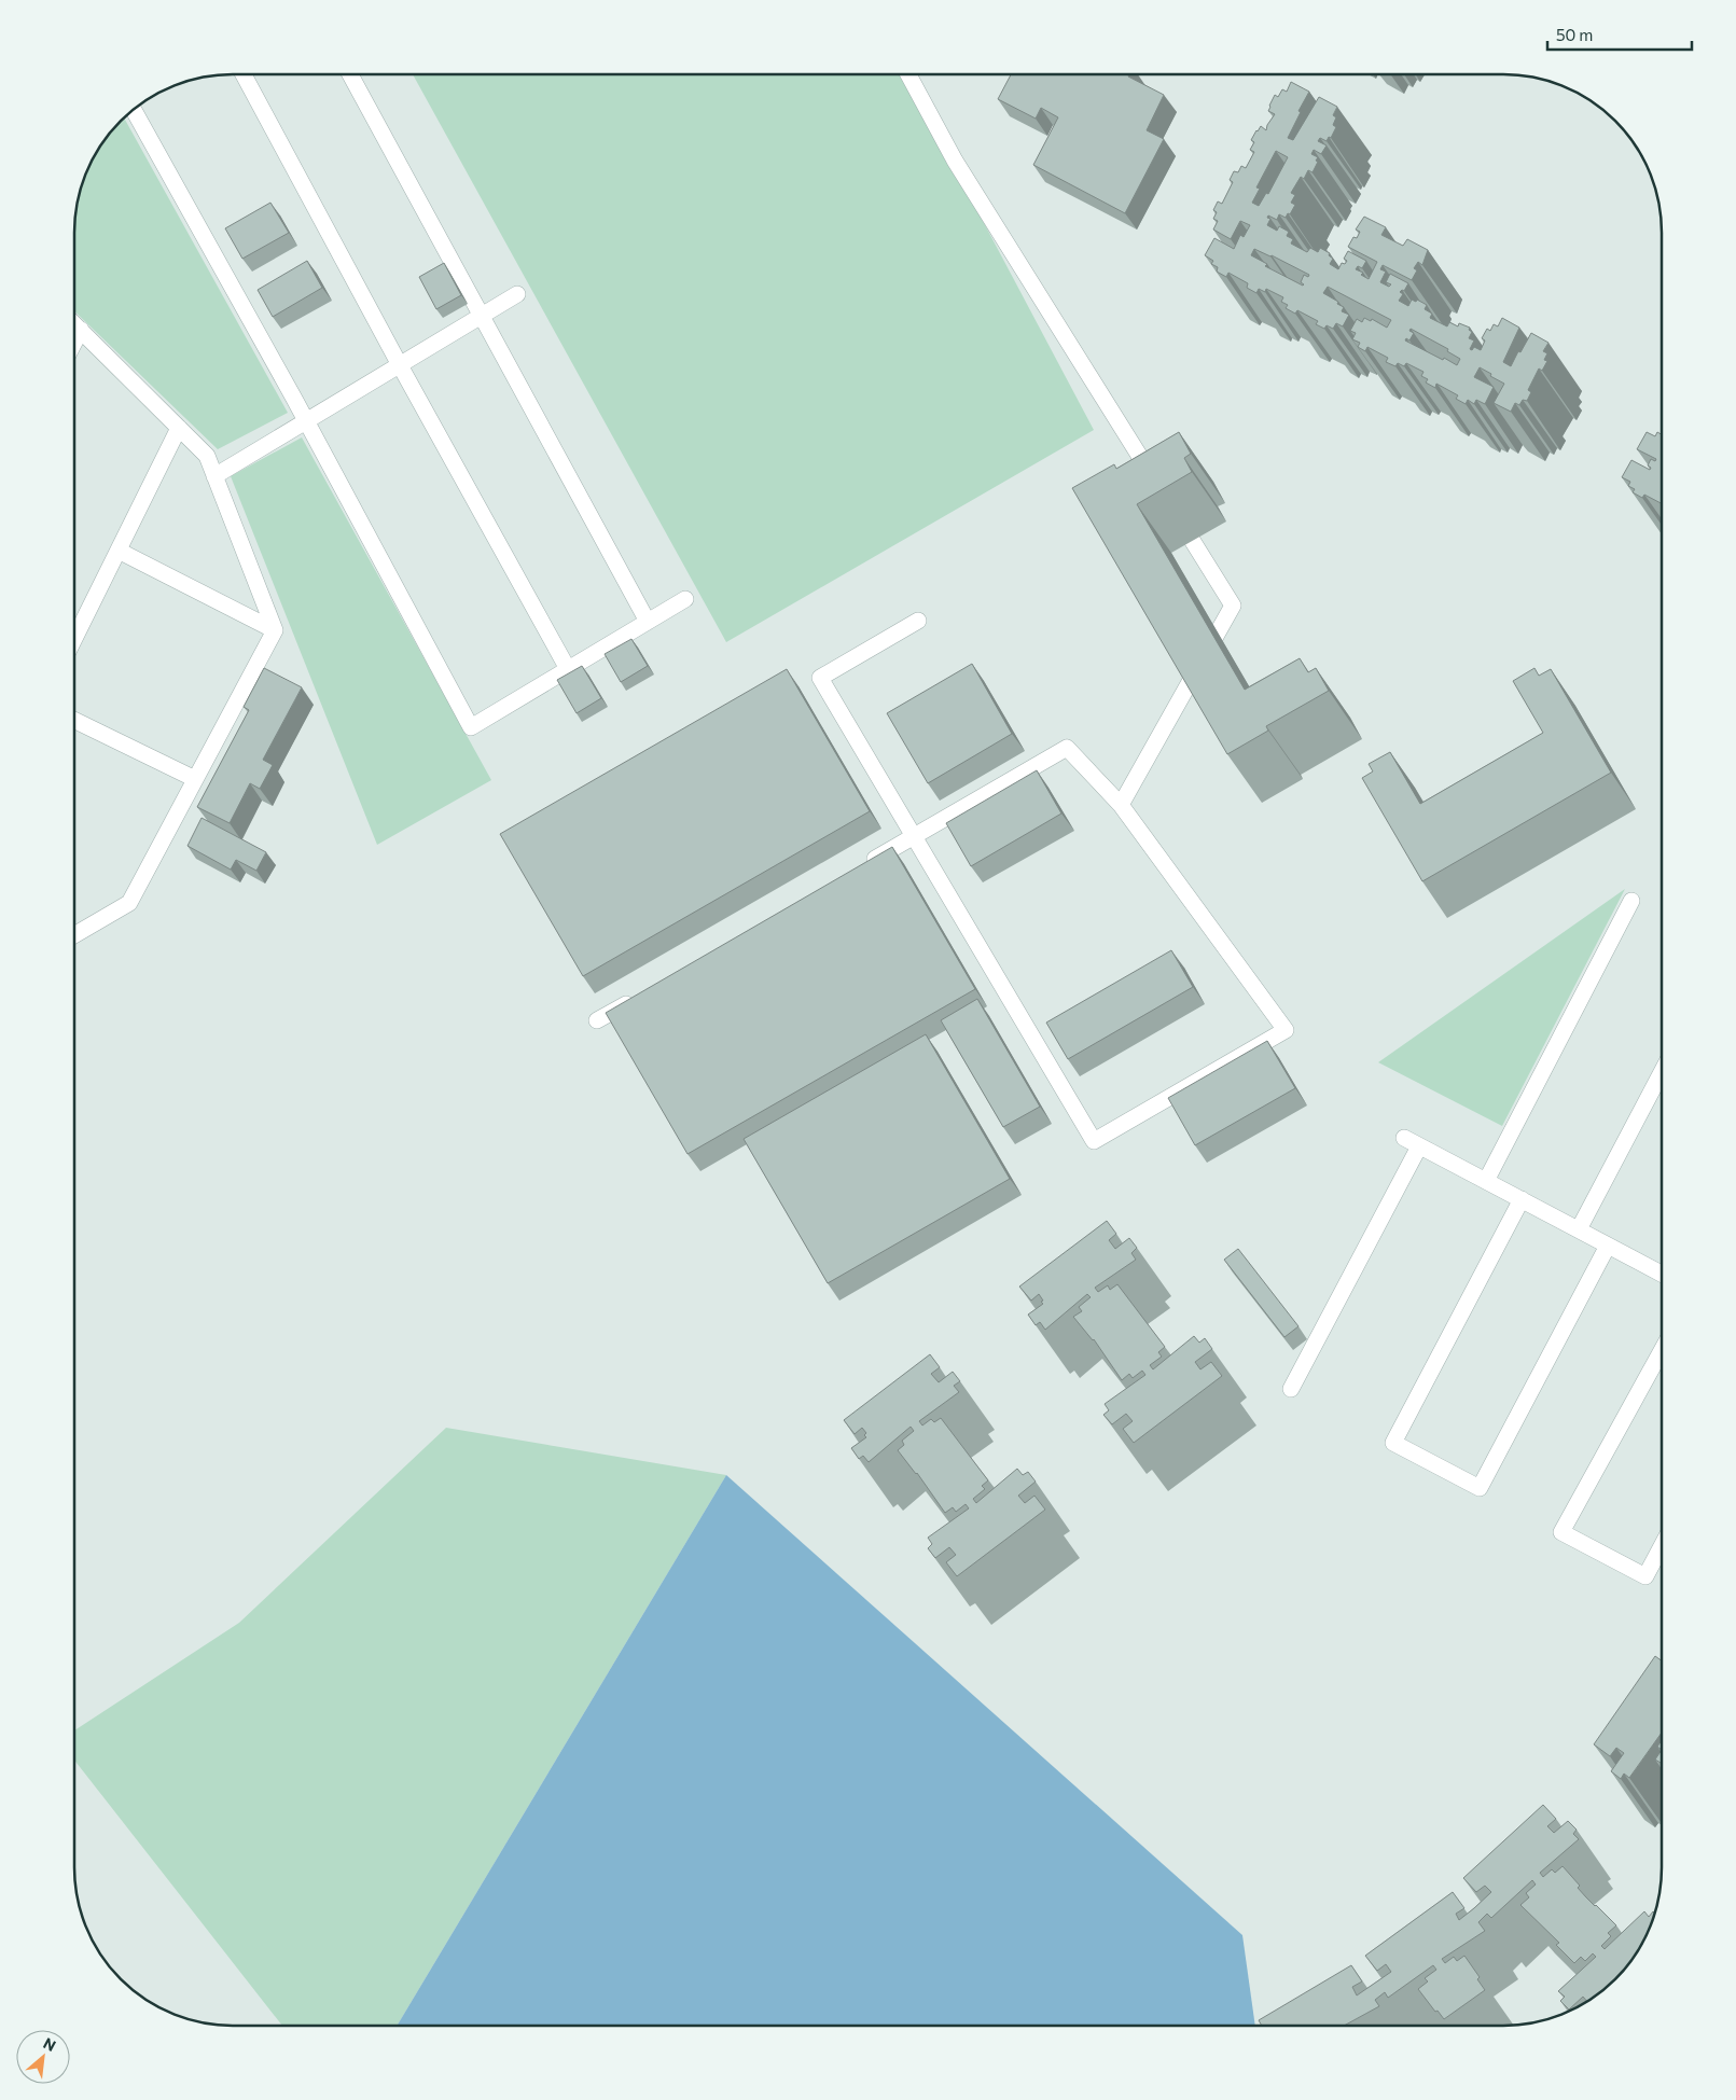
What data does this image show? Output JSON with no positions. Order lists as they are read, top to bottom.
{
  "scale_bar": "50 m",
  "north": "top right"
}
